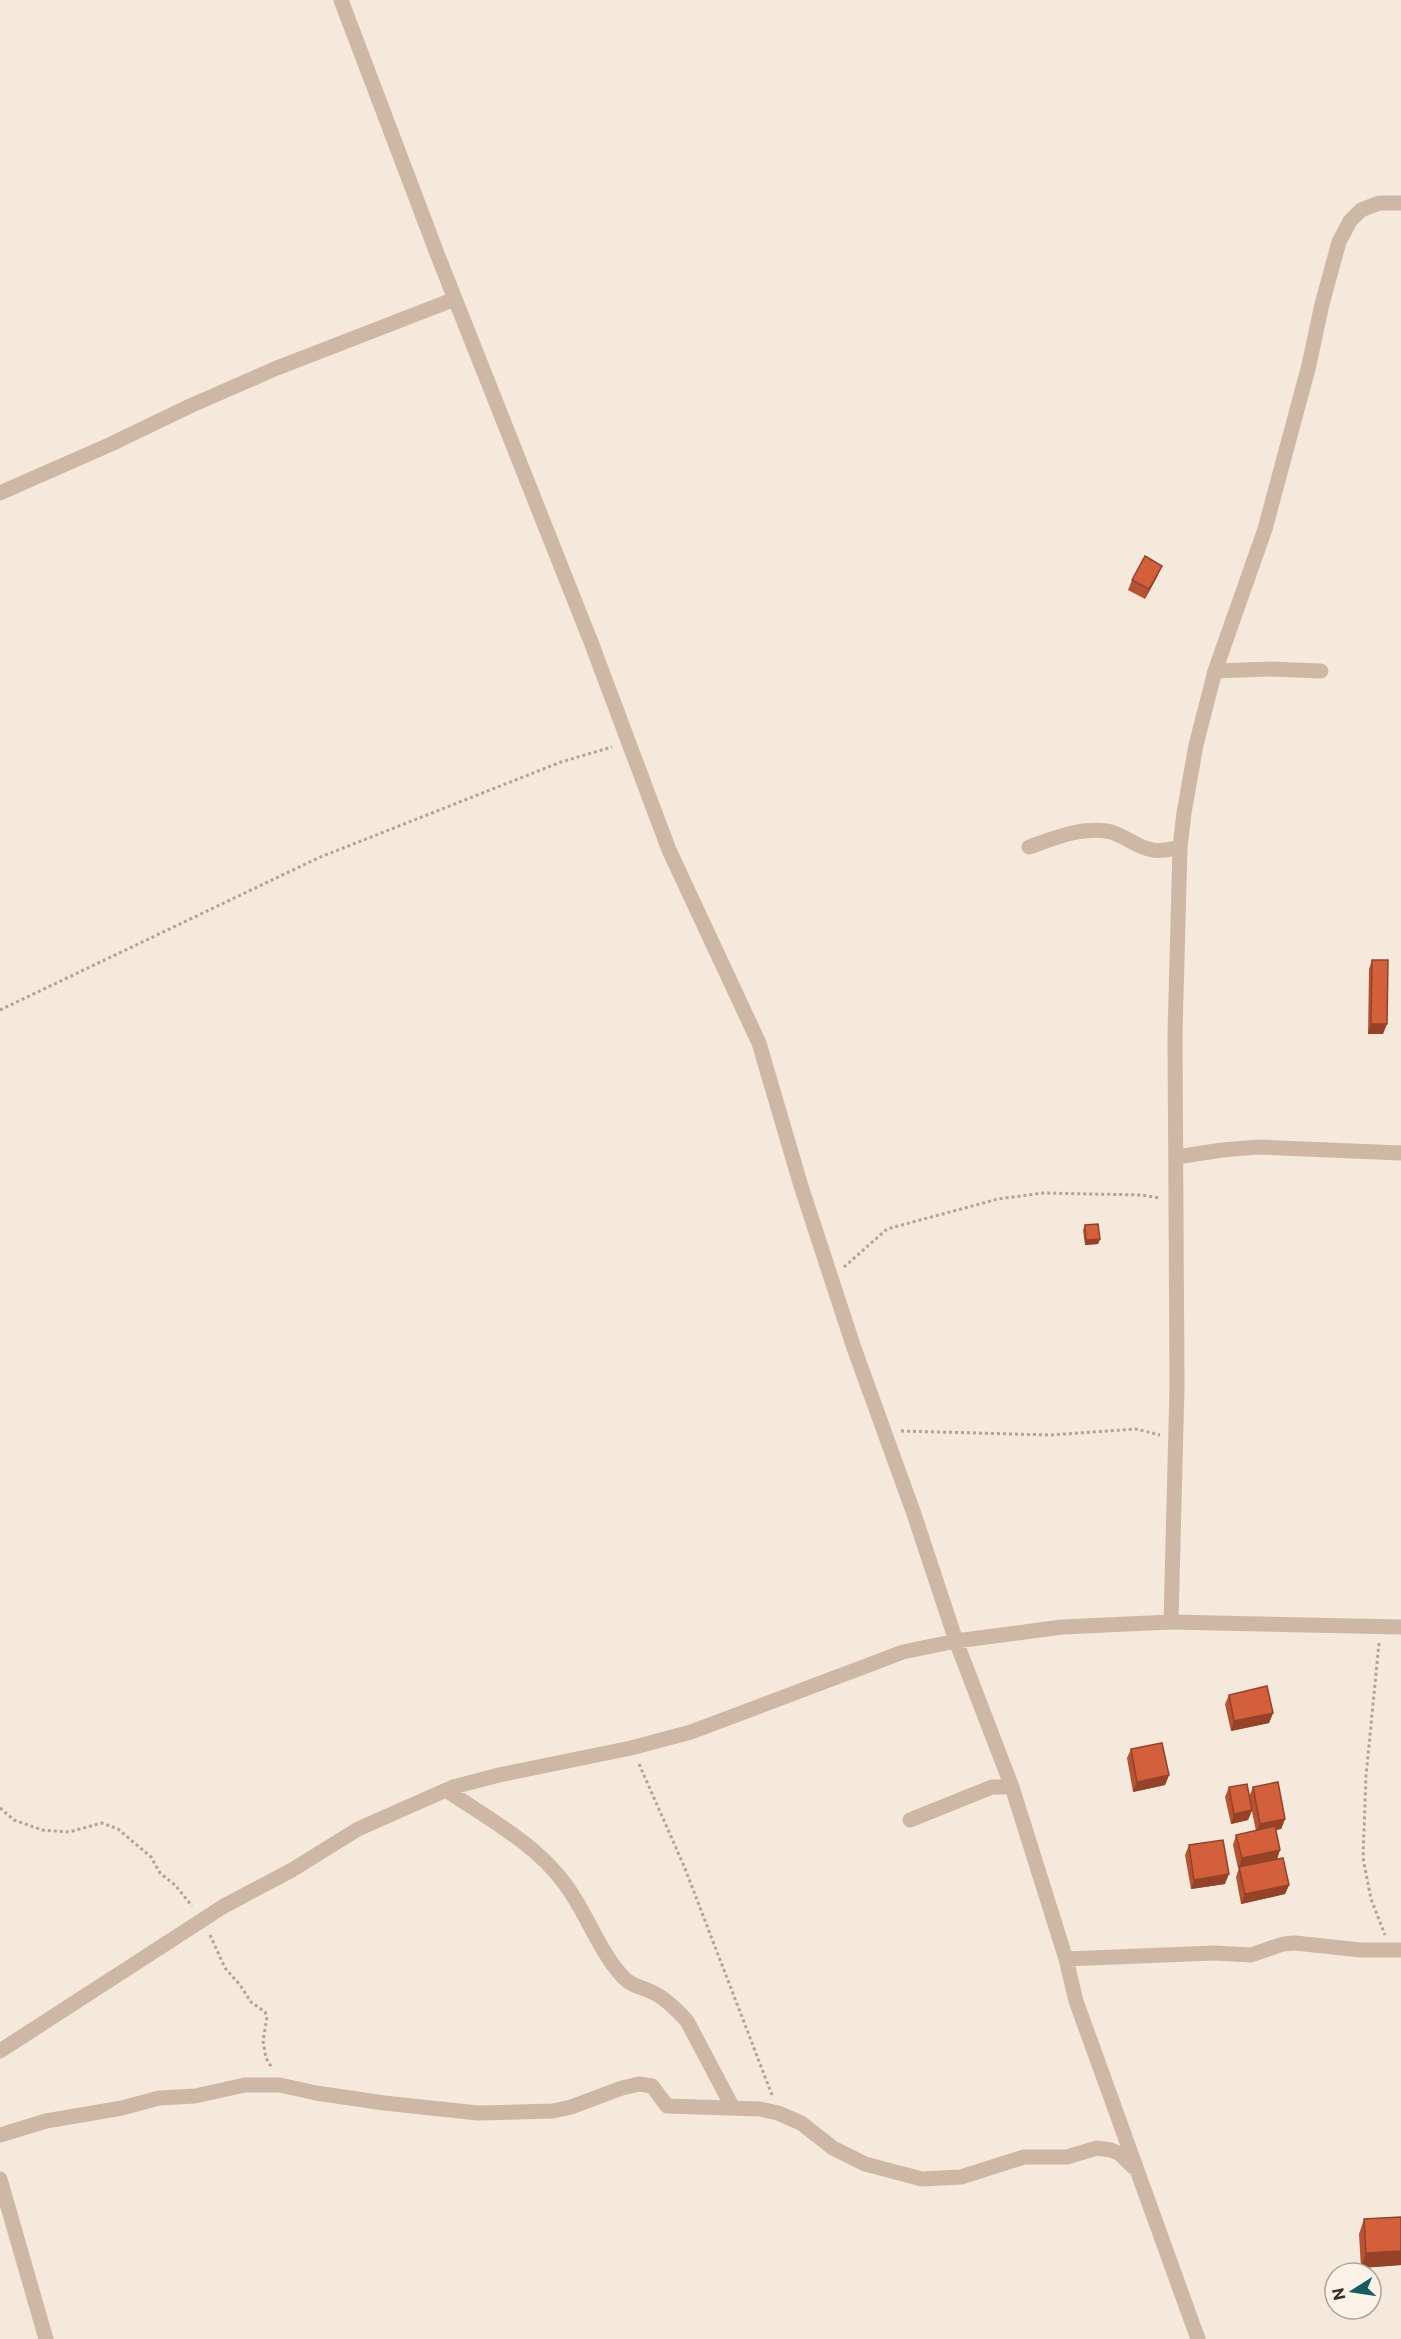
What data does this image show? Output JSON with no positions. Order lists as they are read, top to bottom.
{
  "north": "left"
}
